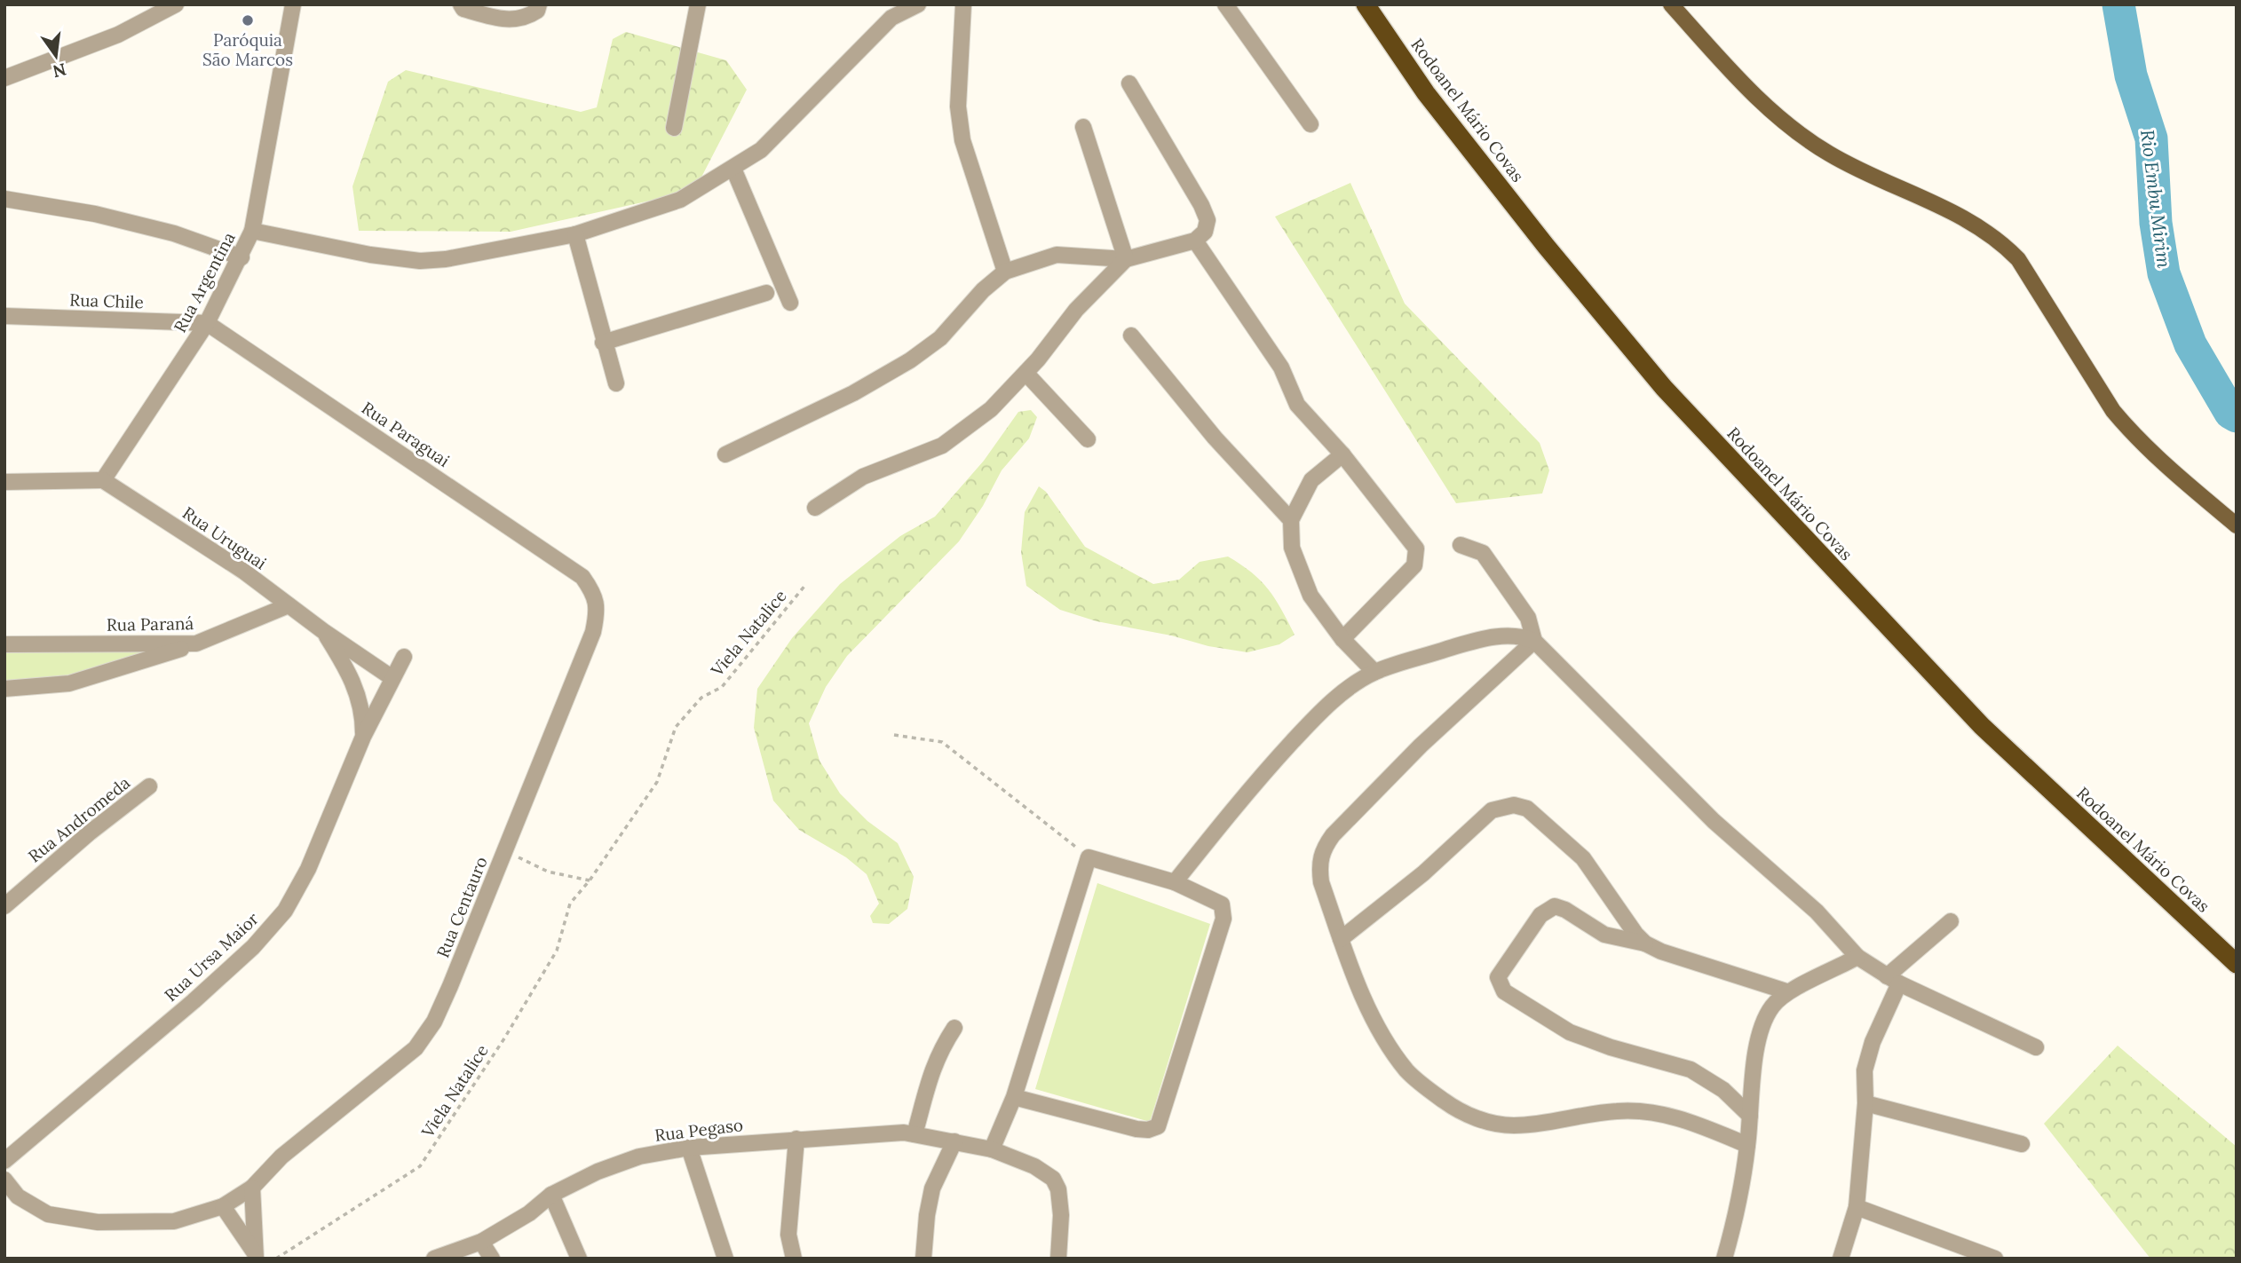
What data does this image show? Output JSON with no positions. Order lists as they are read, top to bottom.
{
  "streets": {
    "highway": ["Rodoanel Mário Covas"],
    "street": [
      "Rua Argentina",
      "Rua Chile",
      "Rua Paraguai",
      "Rua Uruguai",
      "Rua Paraná",
      "Rua Andromeda",
      "Rua Centauro",
      "Rua Ursa Maior",
      "Rua Pegaso"
    ],
    "path": ["Viela Natalice"]
  },
  "crossings": [
    ["Rua Argentina", "Rua Chile"],
    ["Rua Argentina", "Rua Paraguai"],
    ["Rua Argentina", "Rua Uruguai"],
    ["Rua Chile", "Rua Paraguai"],
    ["Rua Paraguai", "Rua Centauro"],
    ["Rua Uruguai", "Rua Paraná"],
    ["Rua Uruguai", "Rua Ursa Maior"]
  ],
  "water": ["Rio Embu Mirim"],
  "places": ["Paróquia São Marcos"],
  "north": "bottom"
}
